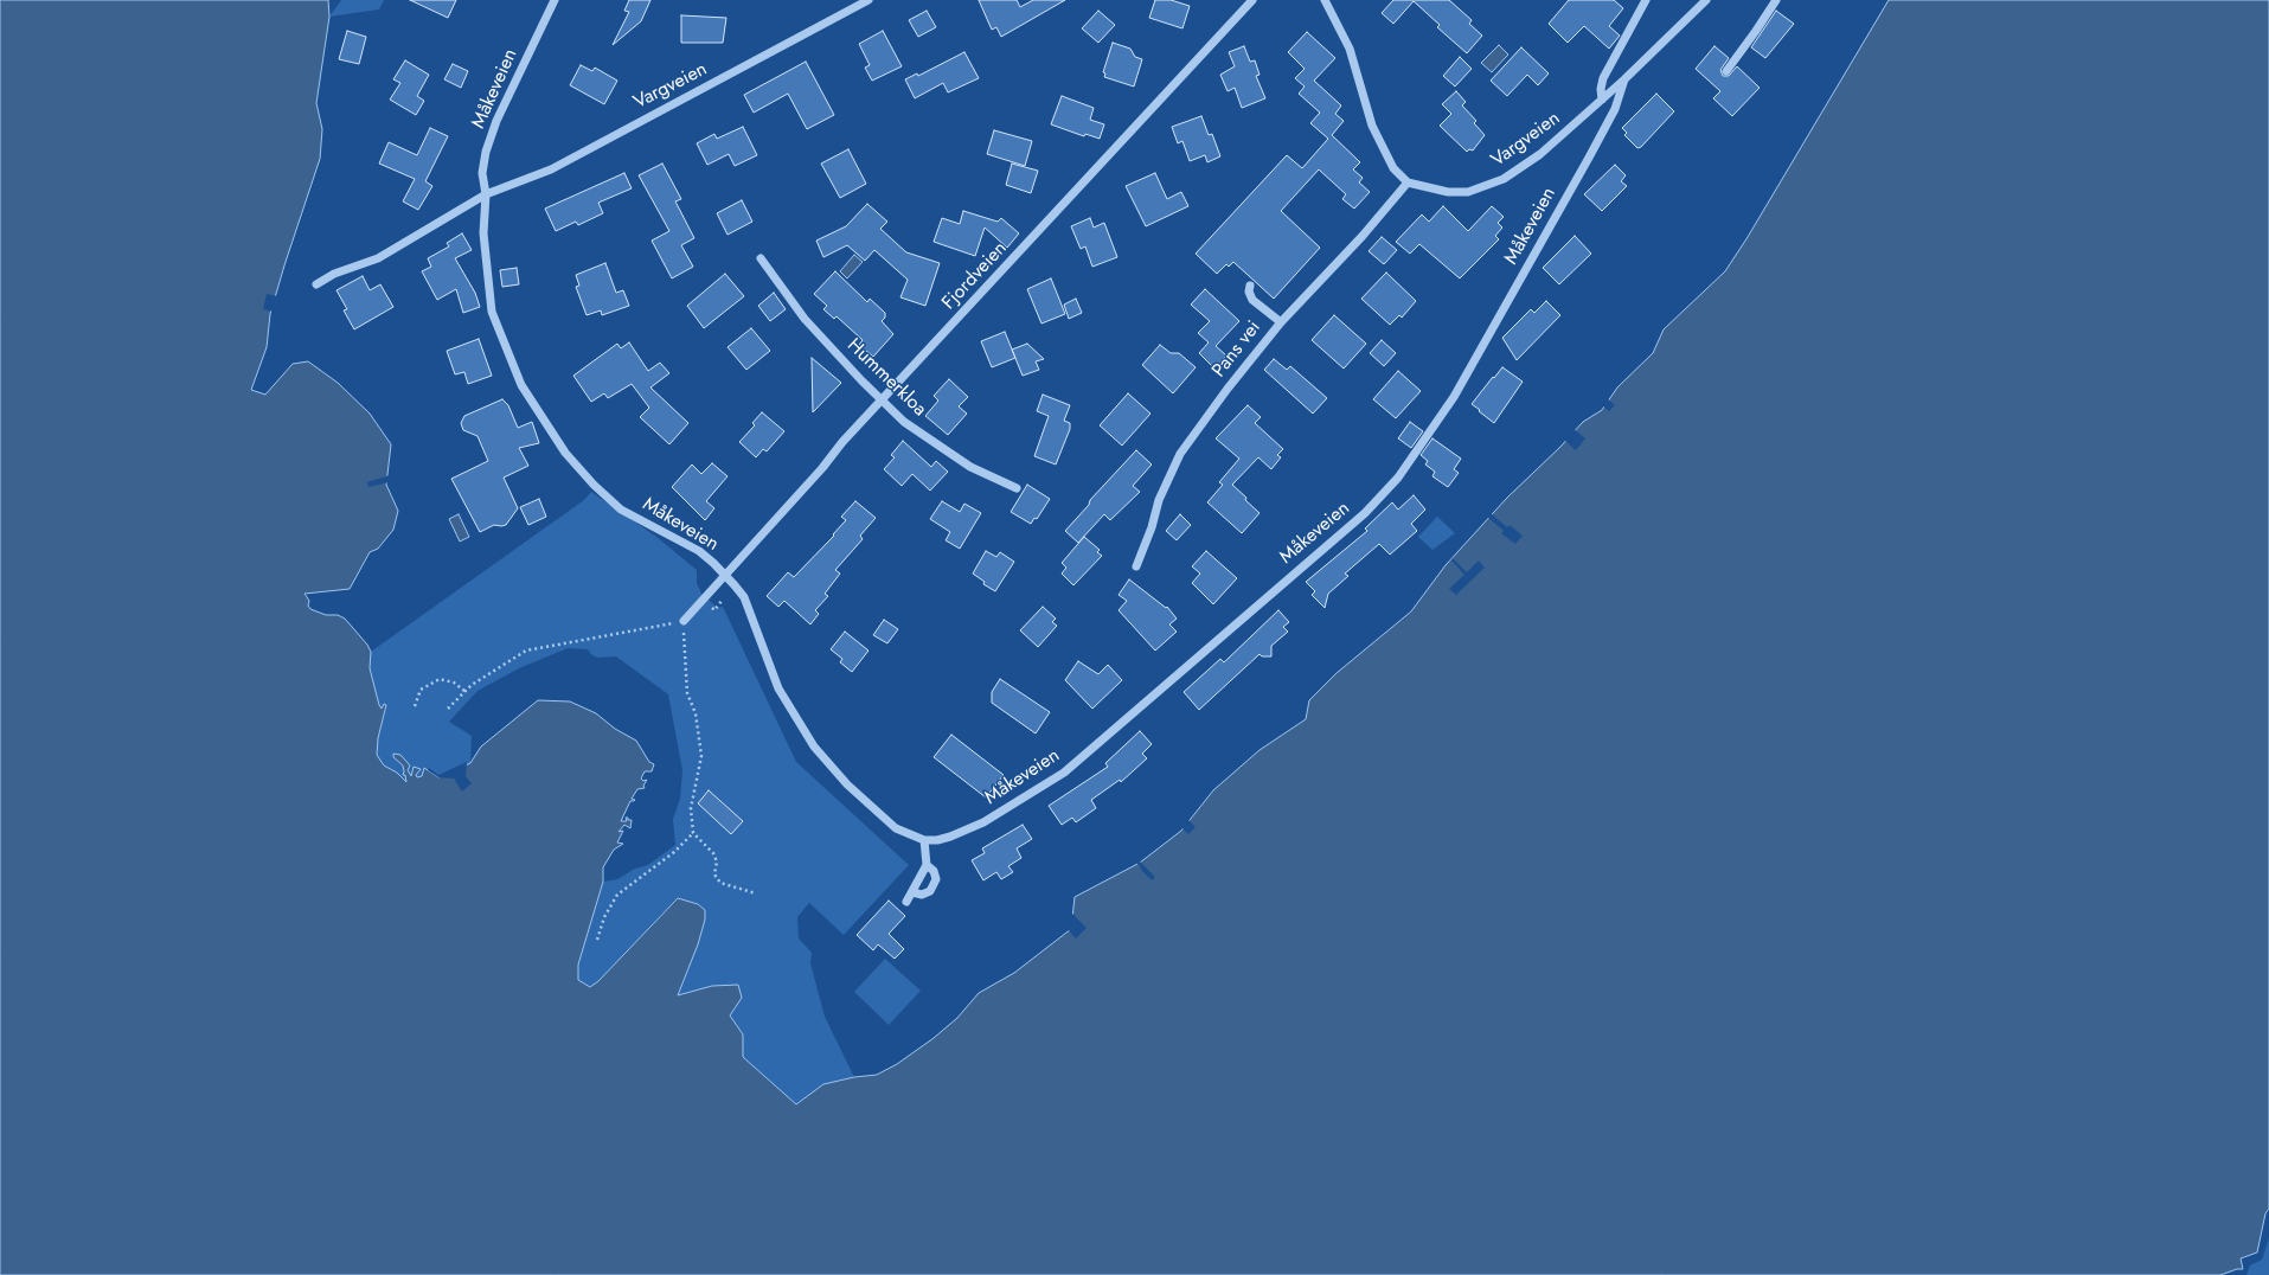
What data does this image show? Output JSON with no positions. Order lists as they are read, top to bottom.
{
  "streets": {
    "street": [
      "Vargveien",
      "Måkeveien",
      "Fjordveien",
      "Pans vei",
      "Hummerkloa"
    ]
  },
  "crossings": [
    ["Vargveien", "Måkeveien"],
    ["Vargveien", "Pans vei"],
    ["Måkeveien", "Fjordveien"],
    ["Fjordveien", "Hummerkloa"]
  ]
}
